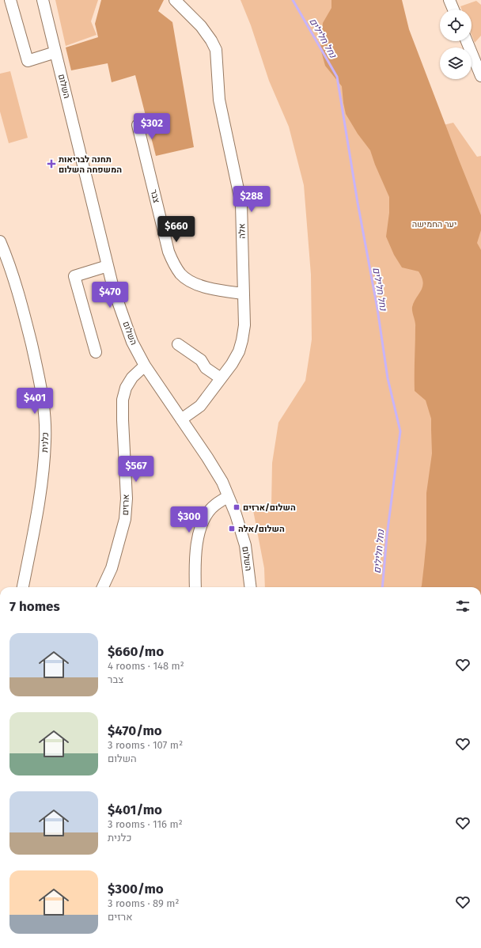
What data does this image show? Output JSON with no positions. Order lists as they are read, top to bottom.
{
  "streets": {
    "street": [
      "השלום",
      "צבר",
      "אלה",
      "כלנית",
      "ארזים"
    ]
  },
  "crossings": [
    ["השלום", "אלה"],
    ["השלום", "ארזים"],
    ["צבר", "אלה"]
  ],
  "water": ["נחל חלילים"],
  "parks": ["יער החמישה"],
  "places": {
    "health": ["תחנה לבריאות המשפחה השלום"],
    "transit": ["השלום/ארזים", "השלום/אלה"]
  },
  "page": {
    "price": [
      "$302",
      "$288",
      "$660",
      "$470",
      "$401",
      "$567",
      "$300"
    ],
    "heading": "7 homes",
    "list": [
      {
        "name": "$660/mo",
        "note": "4 rooms · 148 m² · צבר"
      },
      {
        "name": "$470/mo",
        "note": "3 rooms · 107 m² · השלום"
      },
      {
        "name": "$401/mo",
        "note": "3 rooms · 116 m² · כלנית"
      },
      {
        "name": "$300/mo",
        "note": "3 rooms · 89 m² · ארזים"
      }
    ]
  }
}
